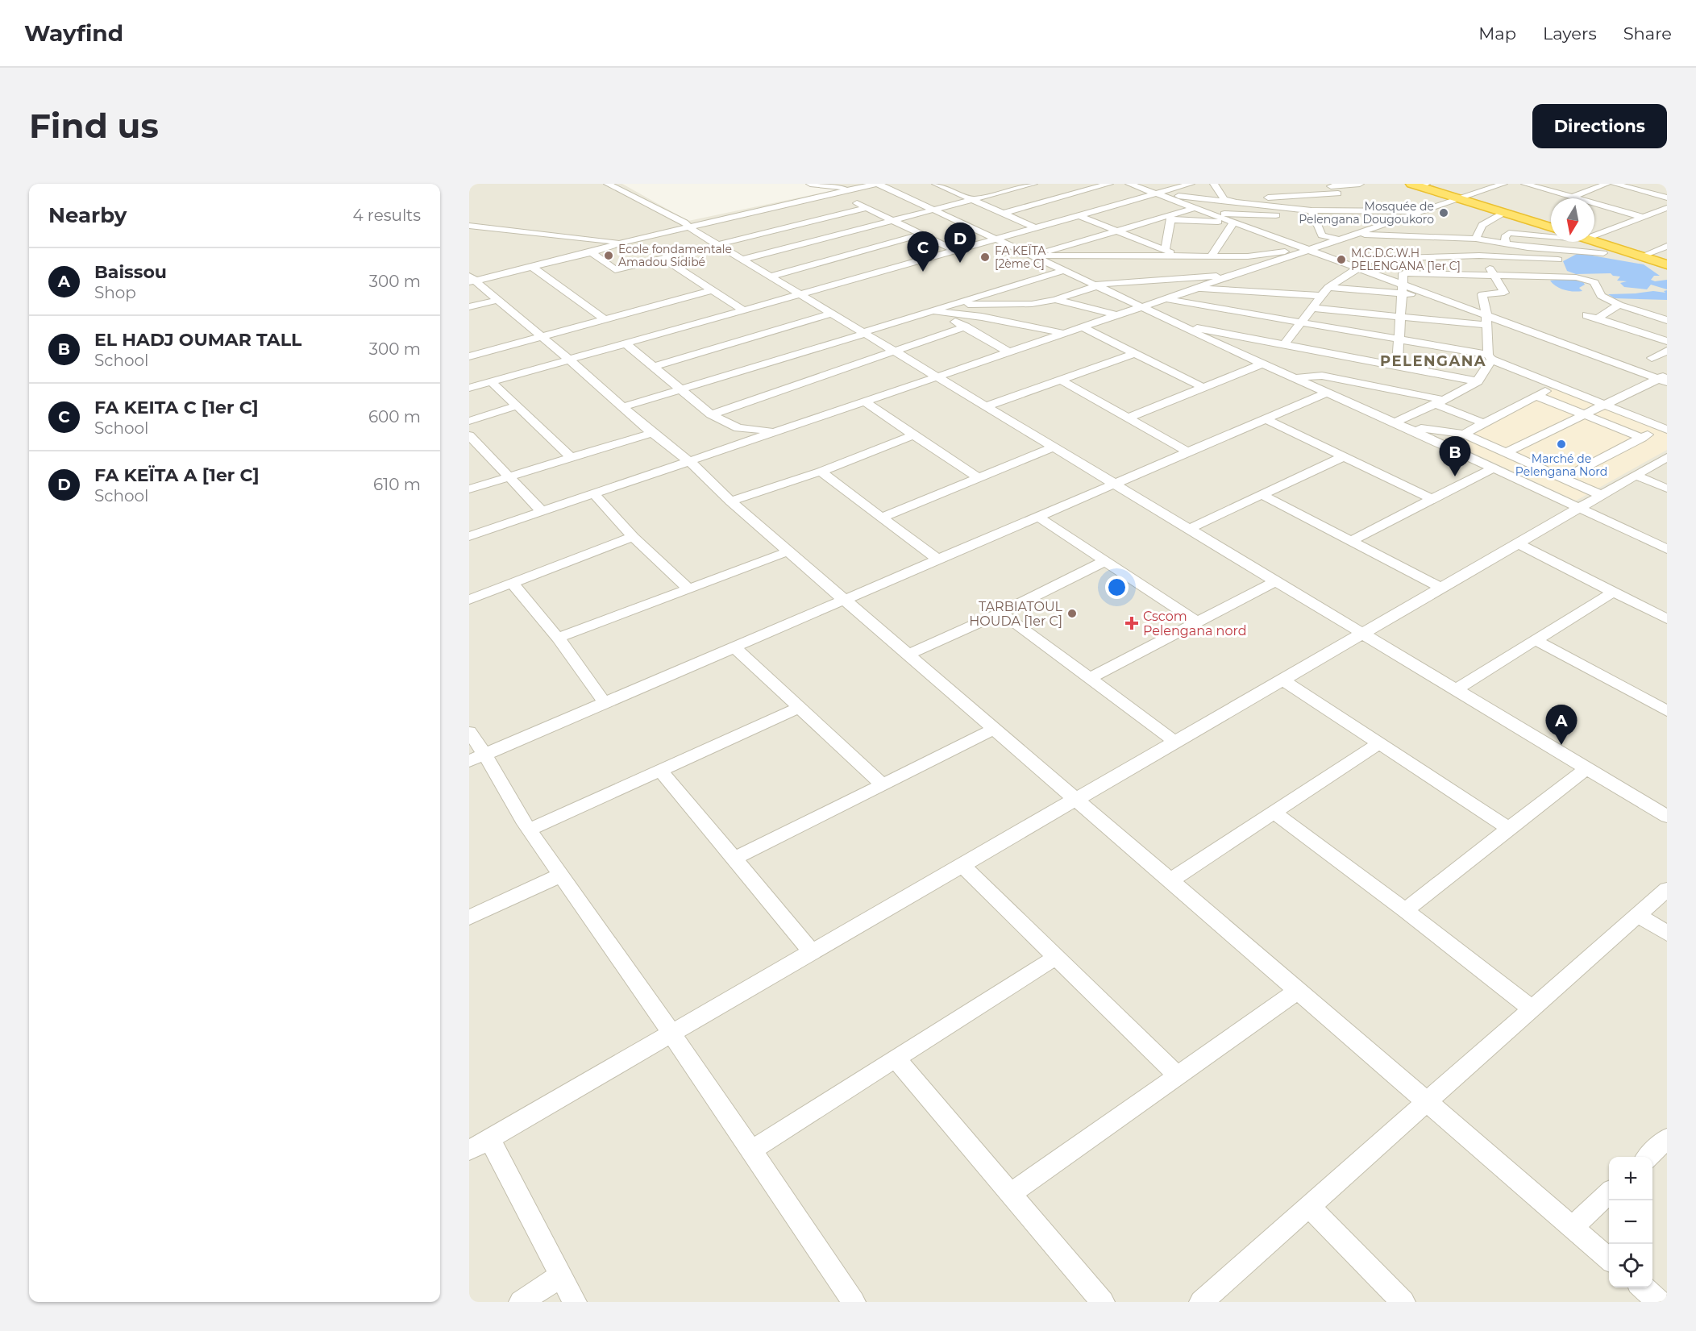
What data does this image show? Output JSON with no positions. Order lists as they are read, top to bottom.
{
  "districts": ["PELENGANA"],
  "places": {
    "other": [
      "Mosquée de Pelengana Dougoukoro",
      "Ecole fondamentale Amadou Sidibé",
      "FA KEÏTA [2ème C]",
      "M.C.D.C.W.H PELENGANA [1er C]",
      "Marché de Pelengana Nord",
      "TARBIATOUL HOUDA [1er C]"
    ],
    "health": ["Cscom Pelengana nord"]
  },
  "north": "bottom",
  "page": {
    "header": "Wayfind",
    "nav": ["Map", "Layers", "Share"],
    "buttons": "Directions",
    "title": "Find us",
    "heading": ["Nearby", "4 results"],
    "pins": [
      "D",
      "C",
      "B",
      "A"
    ],
    "list": [
      {
        "mark": "A",
        "name": "Baissou",
        "note": "Shop",
        "value": "300 m"
      },
      {
        "mark": "B",
        "name": "EL HADJ OUMAR TALL",
        "note": "School",
        "value": "300 m"
      },
      {
        "mark": "C",
        "name": "FA KEITA C [1er C]",
        "note": "School",
        "value": "600 m"
      },
      {
        "mark": "D",
        "name": "FA KEÏTA A [1er C]",
        "note": "School",
        "value": "610 m"
      }
    ],
    "map_buttons": ["+", "−"]
  }
}
